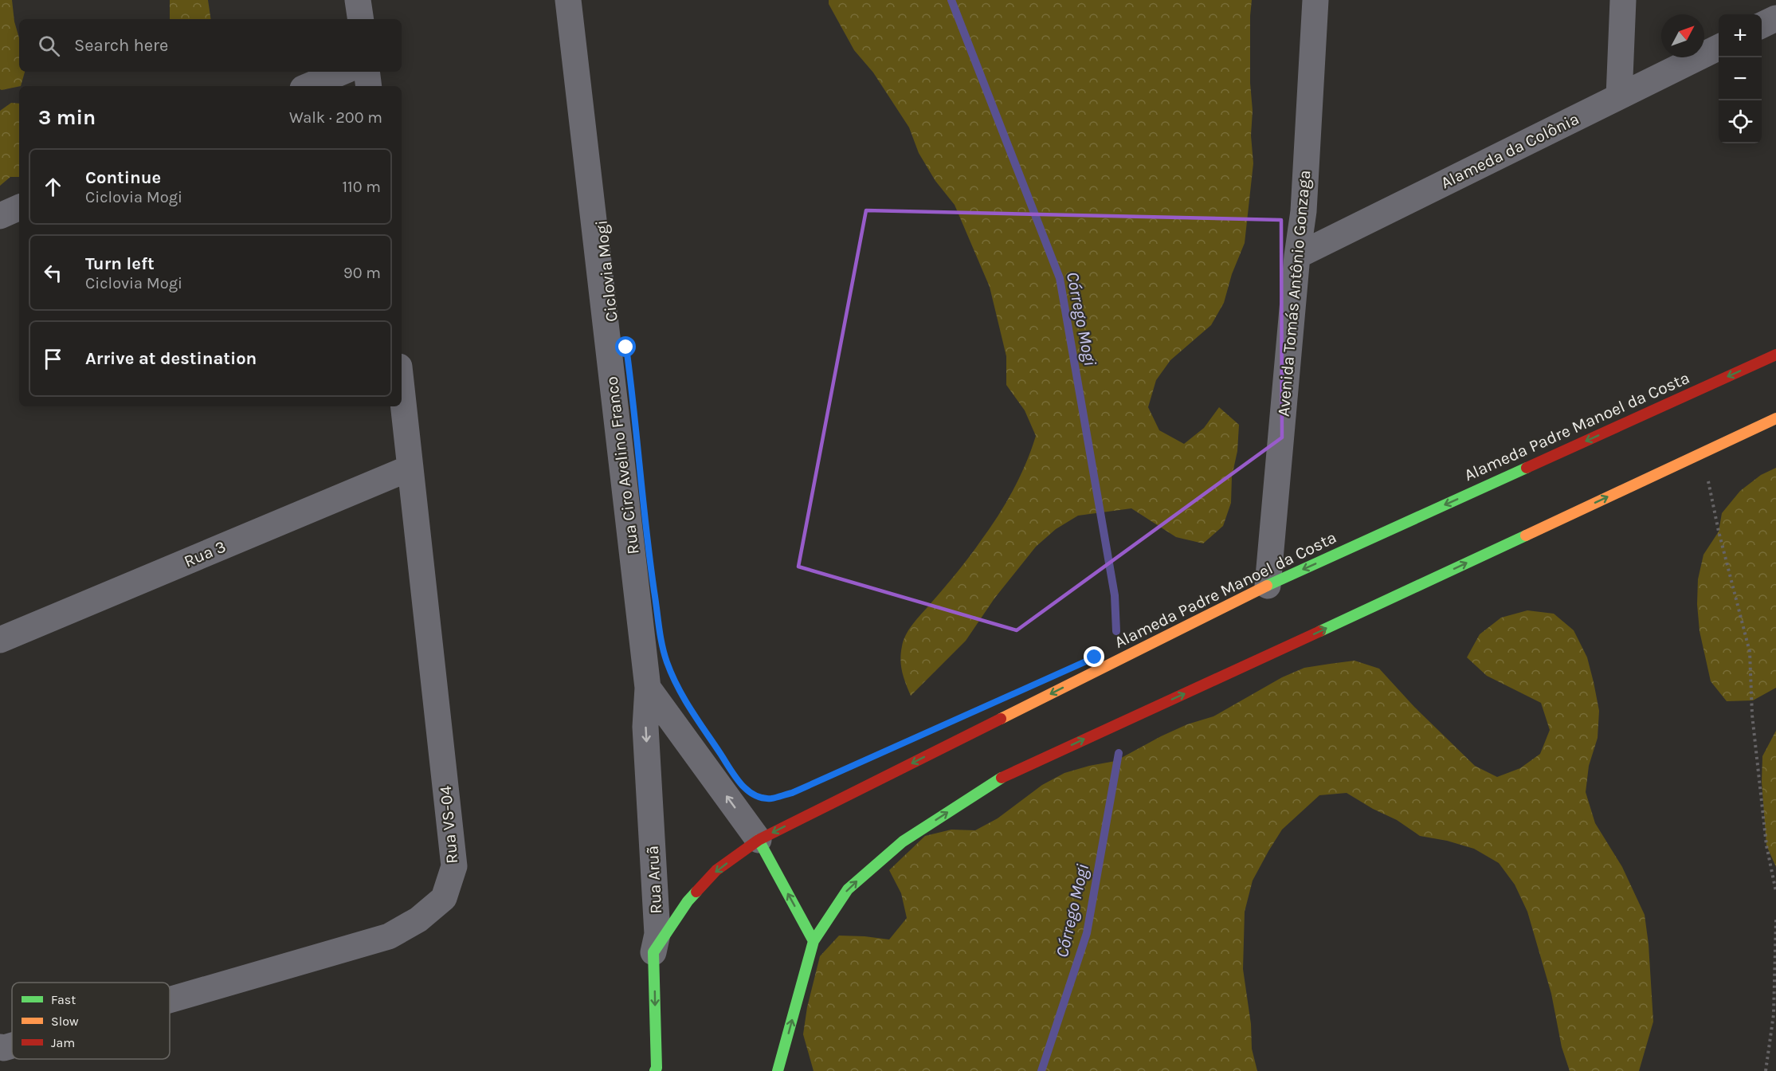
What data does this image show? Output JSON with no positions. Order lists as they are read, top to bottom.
{
  "streets": {
    "main road": ["Alameda Padre Manoel da Costa", "Rua Aruã"],
    "street": [
      "Alameda da Colônia",
      "Avenida Tomás Antônio Gonzaga",
      "Rua Ciro Avelino Franco",
      "Rua 3",
      "Rua VS-04"
    ]
  },
  "crossings": [
    ["Alameda da Colônia", "Avenida Tomás Antônio Gonzaga"],
    ["Avenida Tomás Antônio Gonzaga", "Alameda Padre Manoel da Costa"],
    ["Alameda Padre Manoel da Costa", "Rua Ciro Avelino Franco"],
    ["Alameda Padre Manoel da Costa", "Rua Aruã"],
    ["Rua Ciro Avelino Franco", "Rua Aruã"],
    ["Rua 3", "Rua VS-04"]
  ],
  "one_way": ["Rua Aruã"],
  "water": ["Córrego Mogi"],
  "legend": ["Fast", "Slow", "Jam"],
  "north": "top right",
  "page": {
    "map_buttons": ["+", "−"],
    "search": "Search here",
    "heading": ["3 min", "Walk · 200 m"],
    "list": [
      ["Continue", "Ciclovia Mogi", "110 m"],
      ["Turn left", "Ciclovia Mogi", "90 m"],
      "Arrive at destination"
    ]
  }
}
